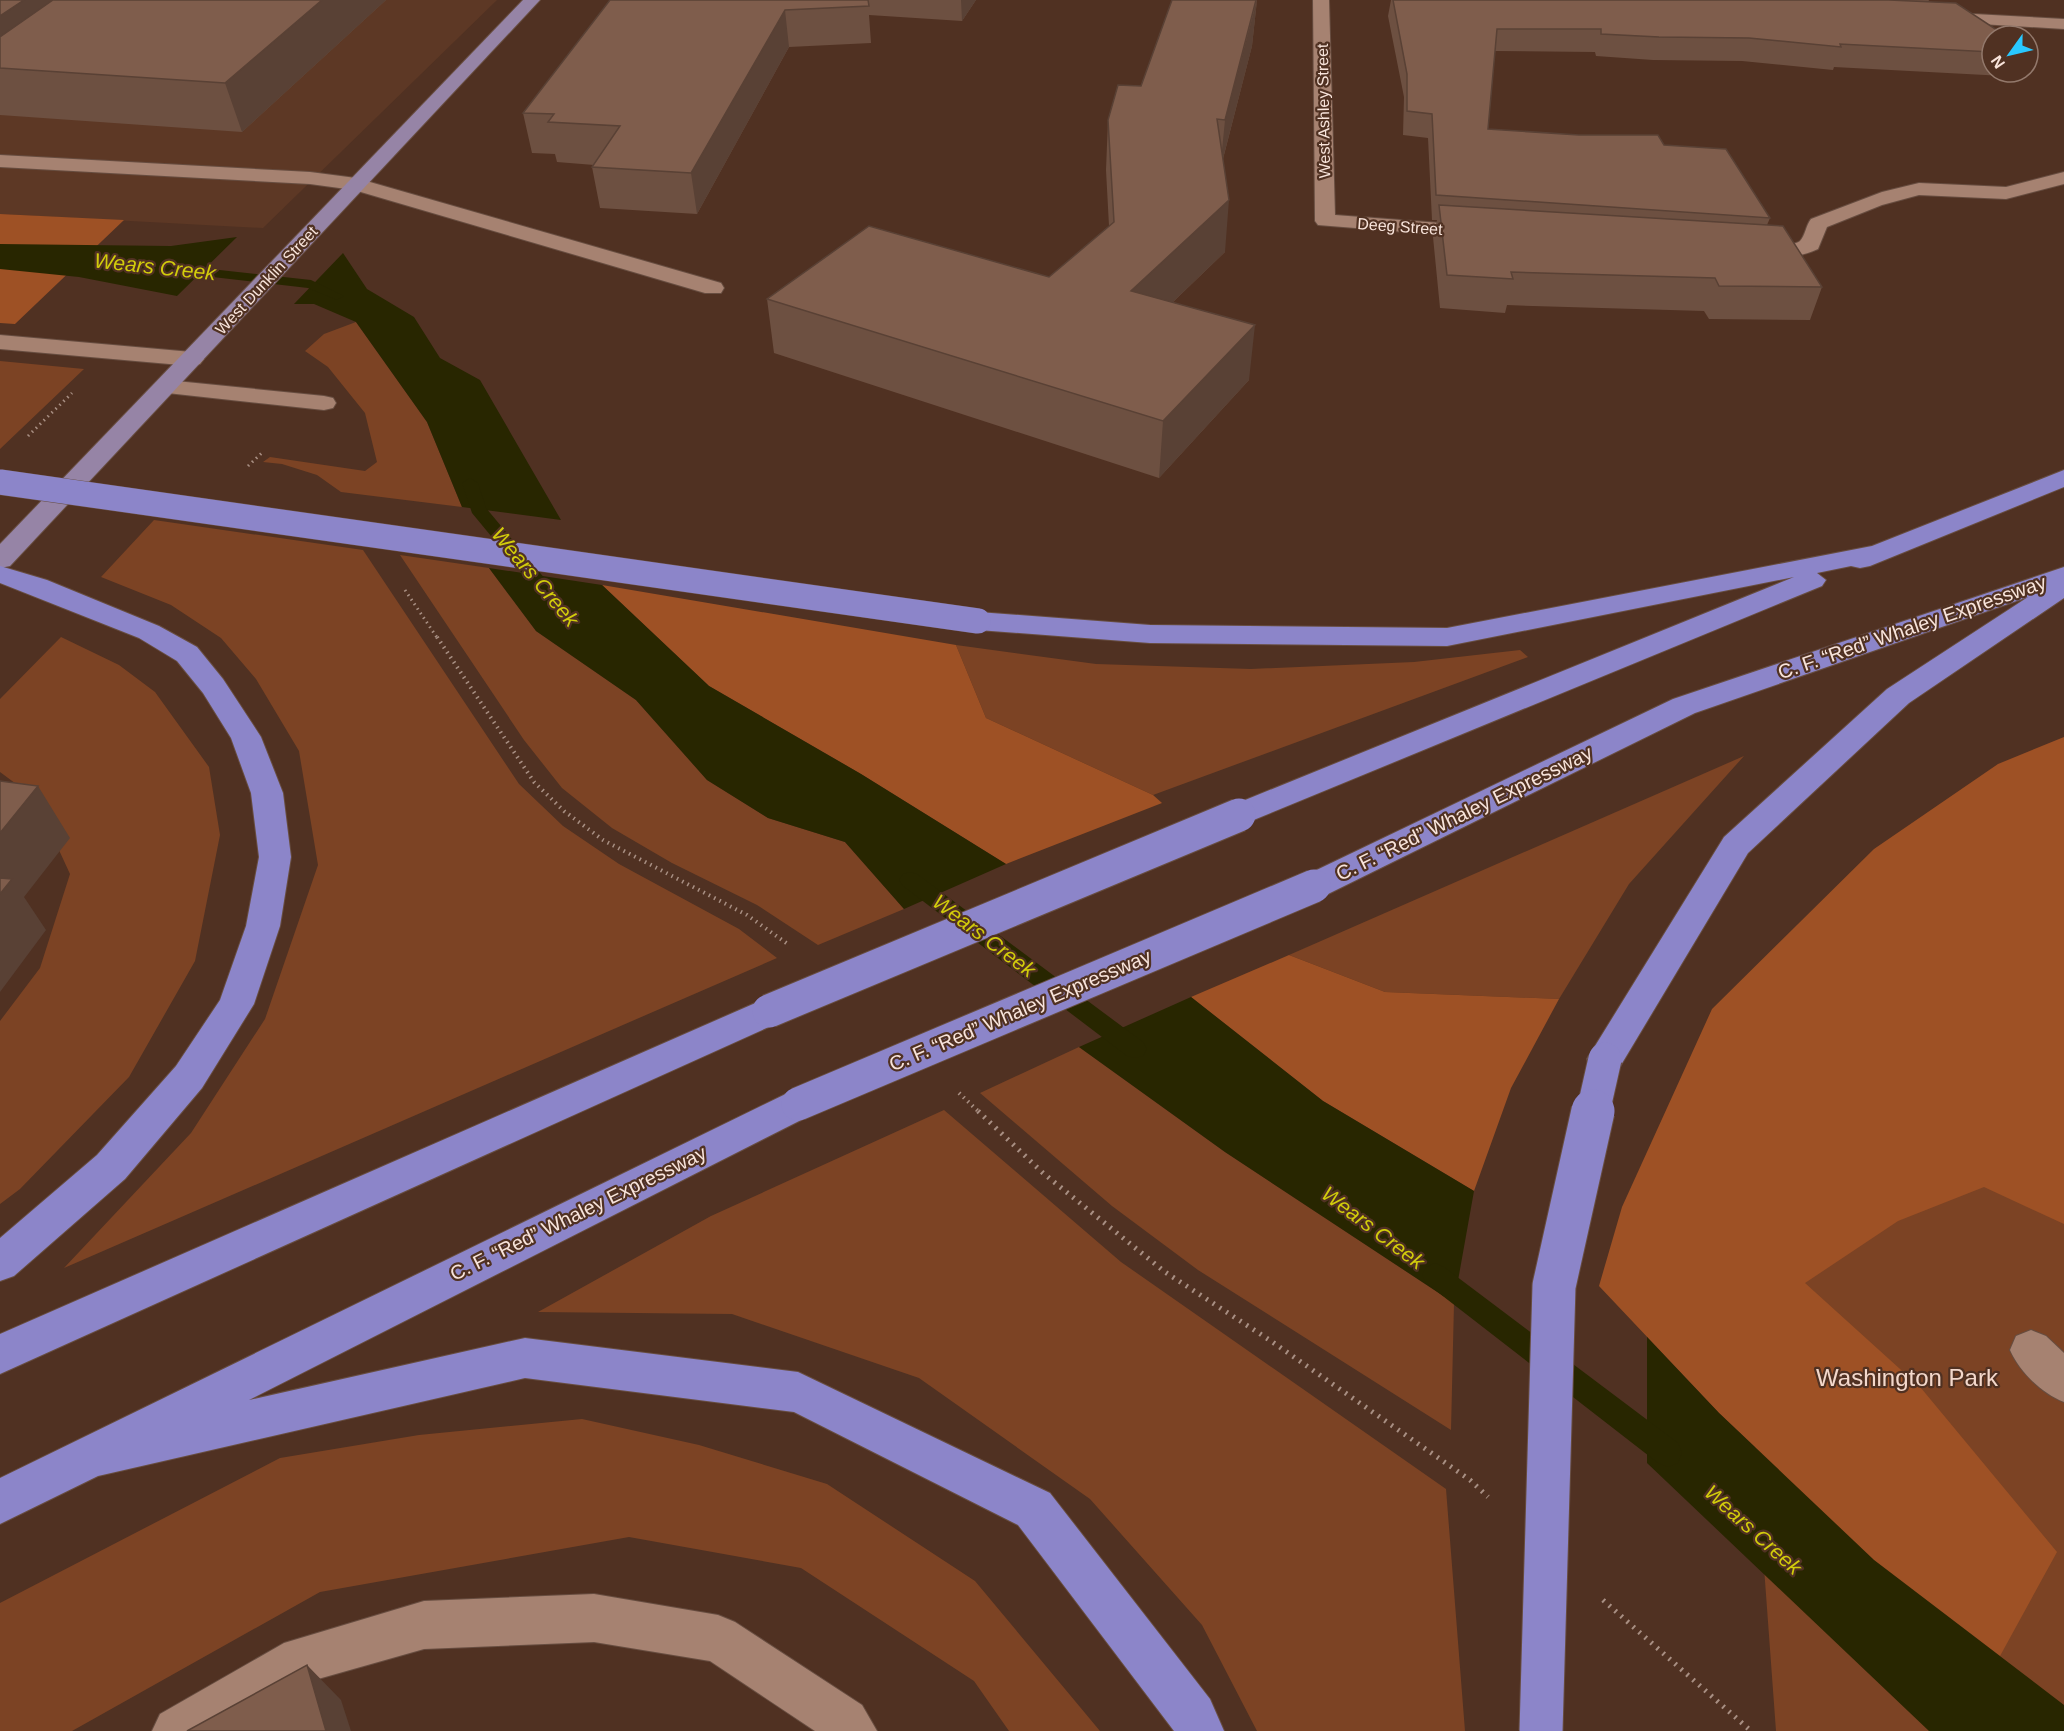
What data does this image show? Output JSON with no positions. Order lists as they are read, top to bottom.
{
  "streets": {
    "highway": ["C. F. “Red” Whaley Expressway"],
    "main road": ["West Dunklin Street"],
    "street": ["West Ashley Street", "Deeg Street"]
  },
  "crossings": [
    ["West Ashley Street", "Deeg Street"]
  ],
  "water": ["Wears Creek"],
  "parks": ["Washington Park"],
  "north": "bottom left"
}
